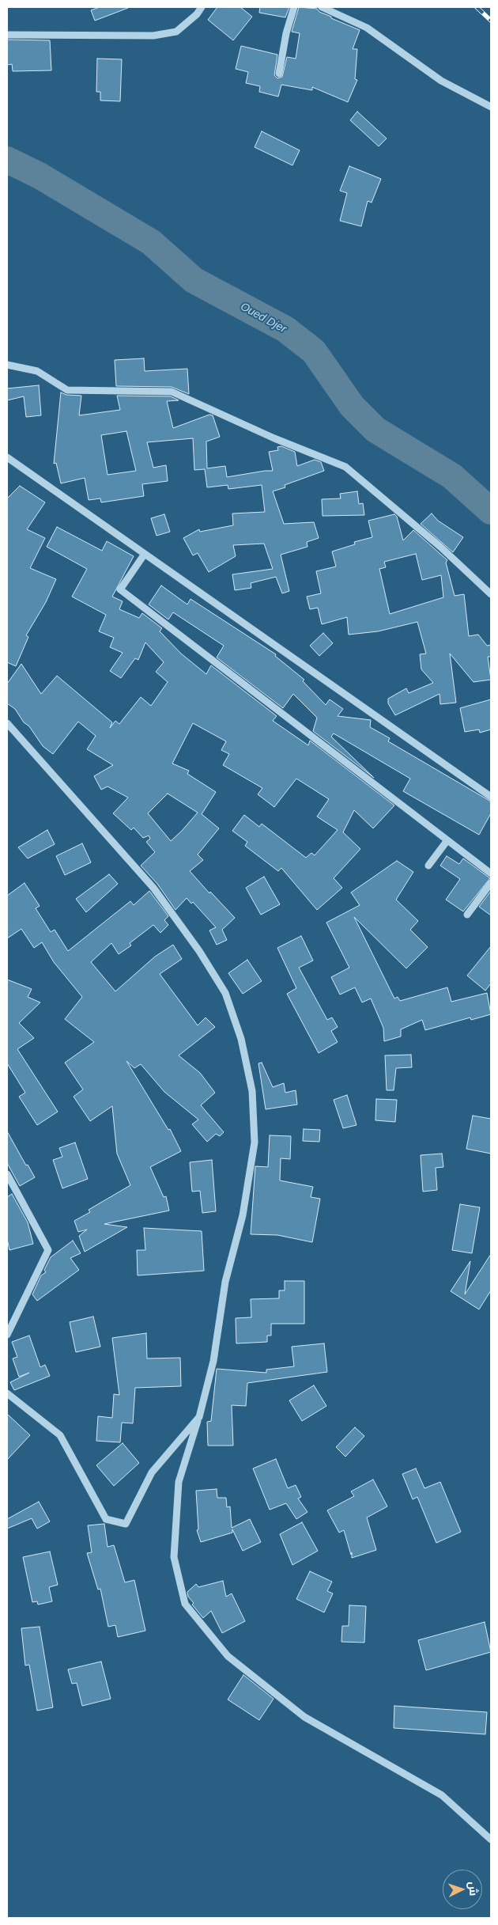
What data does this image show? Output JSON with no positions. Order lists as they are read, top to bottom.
{
  "water": ["Oued Djer"],
  "north": "right"
}
